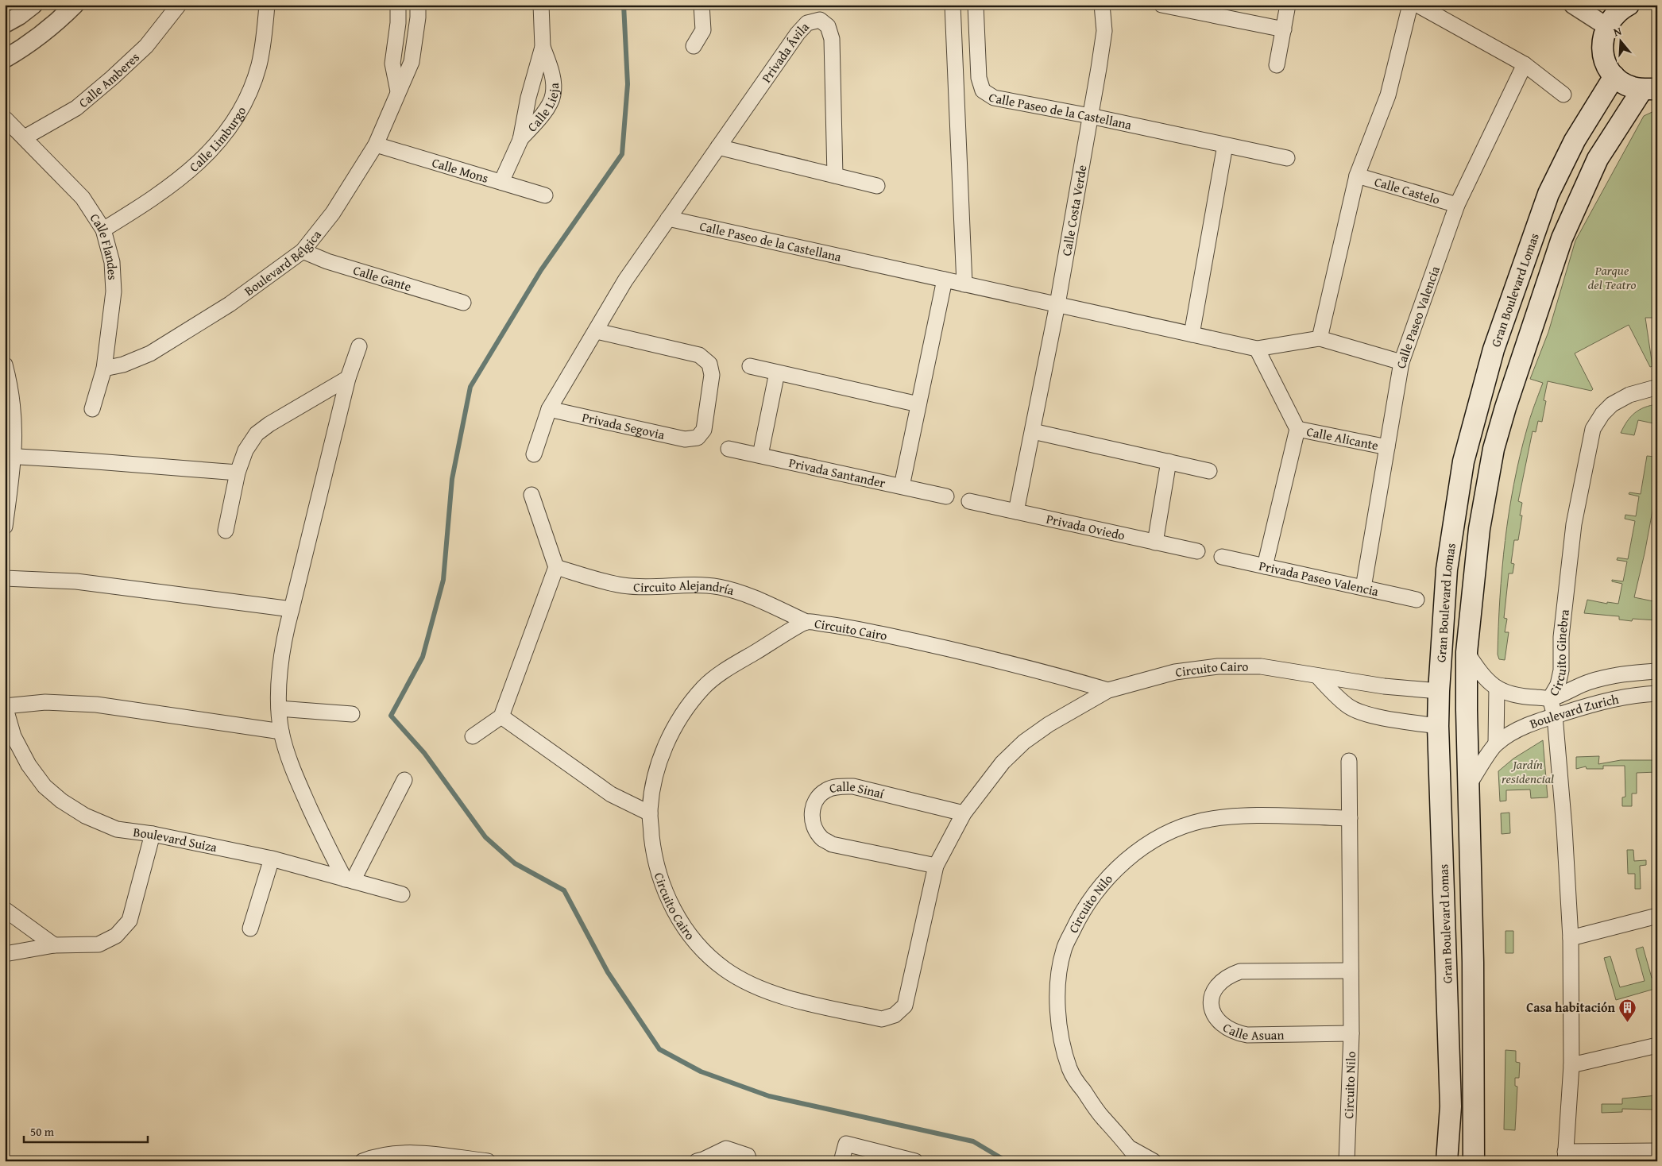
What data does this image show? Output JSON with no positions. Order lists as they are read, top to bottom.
{
  "streets": {
    "main road": ["Gran Boulevard Lomas"],
    "street": [
      "Privada Ávila",
      "Calle Amberes",
      "Calle Lieja",
      "Calle Paseo de la Castellana",
      "Calle Limburgo",
      "Calle Mons",
      "Calle Castelo",
      "Calle Costa Verde",
      "Calle Flandes",
      "Boulevard Bélgica",
      "Calle Gante",
      "Calle Paseo Valencia",
      "Privada Segovia",
      "Calle Alicante",
      "Privada Santander",
      "Privada Oviedo",
      "Privada Paseo Valencia",
      "Circuito Alejandría",
      "Circuito Cairo",
      "Circuito Ginebra",
      "Boulevard Zurich",
      "Calle Sinaí",
      "Boulevard Suiza",
      "Circuito Nilo",
      "Calle Asuan"
    ]
  },
  "crossings": [
    ["Privada Ávila", "Calle Paseo de la Castellana"],
    ["Calle Amberes", "Calle Flandes"],
    ["Calle Lieja", "Calle Mons"],
    ["Calle Paseo de la Castellana", "Calle Costa Verde"],
    ["Calle Limburgo", "Calle Flandes"],
    ["Calle Mons", "Boulevard Bélgica"],
    ["Calle Castelo", "Calle Paseo Valencia"],
    ["Calle Flandes", "Boulevard Bélgica"],
    ["Boulevard Bélgica", "Calle Gante"],
    ["Gran Boulevard Lomas", "Circuito Cairo"],
    ["Gran Boulevard Lomas", "Boulevard Zurich"],
    ["Calle Paseo Valencia", "Calle Alicante"],
    ["Calle Paseo Valencia", "Privada Paseo Valencia"],
    ["Circuito Alejandría", "Circuito Cairo"],
    ["Circuito Cairo", "Calle Sinaí"],
    ["Circuito Ginebra", "Boulevard Zurich"],
    ["Circuito Nilo", "Calle Asuan"]
  ],
  "parks": ["Parque del Teatro", "Jardín residencial"],
  "places": {
    "building": ["Casa habitación"]
  },
  "scale_bar": "50 m",
  "north": "top"
}
